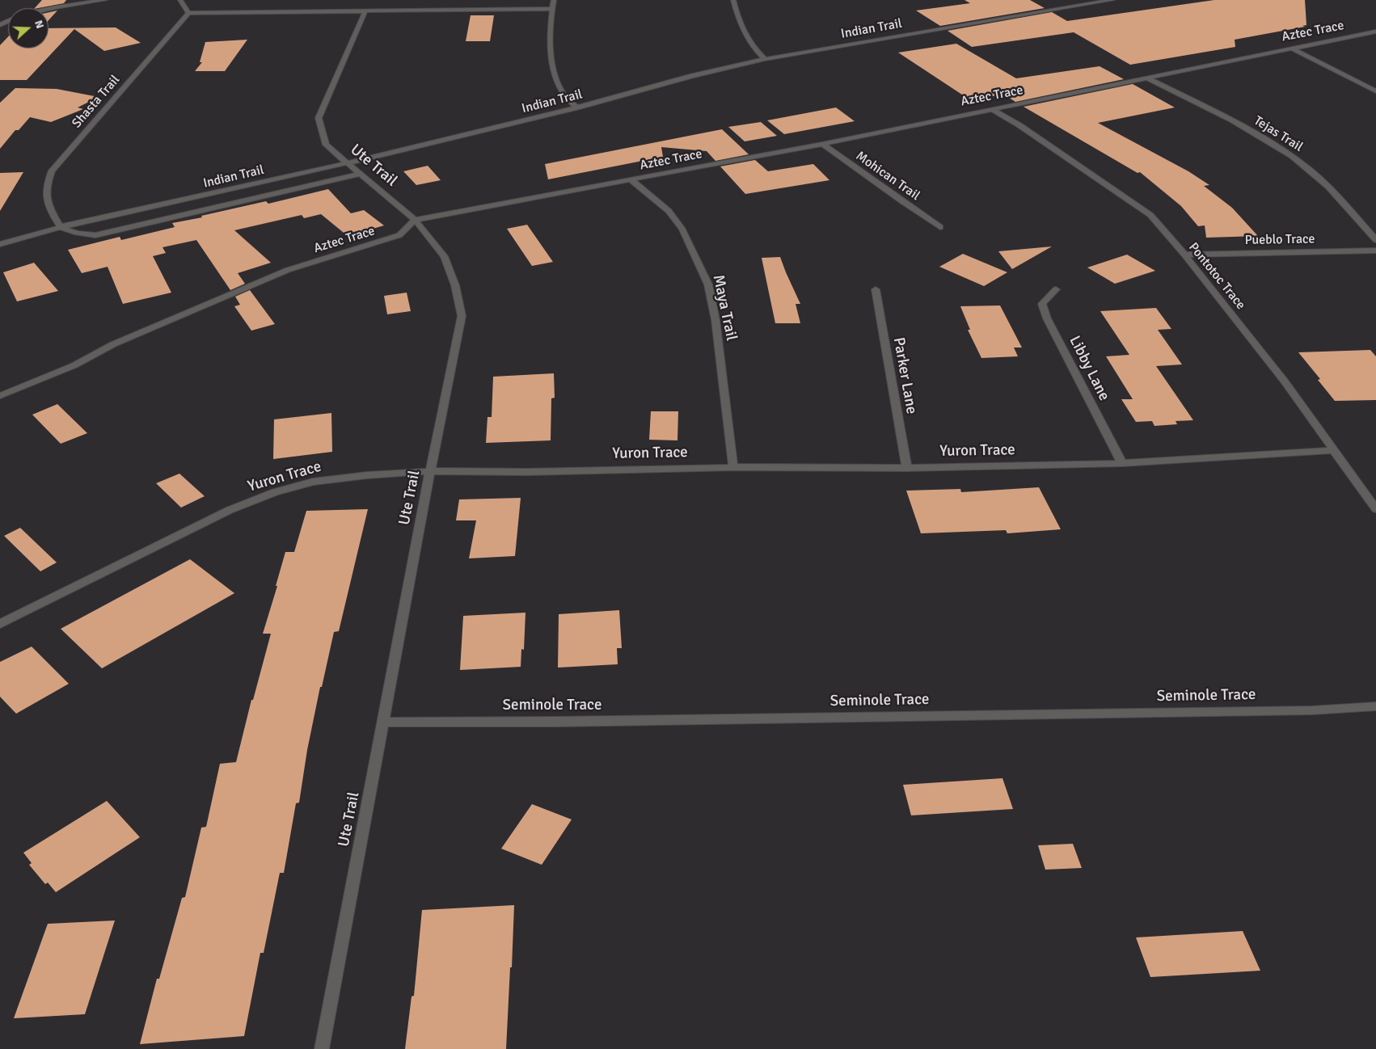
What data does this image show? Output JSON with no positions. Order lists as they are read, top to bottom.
{
  "streets": {
    "street": [
      "Indian Trail",
      "Aztec Trace",
      "Shasta Trail",
      "Tejas Trail",
      "Ute Trail",
      "Mohican Trail",
      "Pueblo Trace",
      "Pontotoc Trace",
      "Maya Trail",
      "Libby Lane",
      "Parker Lane",
      "Yuron Trace",
      "Seminole Trace"
    ]
  },
  "crossings": [
    ["Indian Trail", "Shasta Trail"],
    ["Indian Trail", "Ute Trail"],
    ["Aztec Trace", "Tejas Trail"],
    ["Aztec Trace", "Ute Trail"],
    ["Aztec Trace", "Mohican Trail"],
    ["Aztec Trace", "Pontotoc Trace"],
    ["Aztec Trace", "Maya Trail"],
    ["Ute Trail", "Yuron Trace"],
    ["Ute Trail", "Seminole Trace"],
    ["Pueblo Trace", "Pontotoc Trace"],
    ["Pontotoc Trace", "Yuron Trace"],
    ["Maya Trail", "Yuron Trace"],
    ["Libby Lane", "Yuron Trace"],
    ["Parker Lane", "Yuron Trace"]
  ],
  "north": "right"
}
